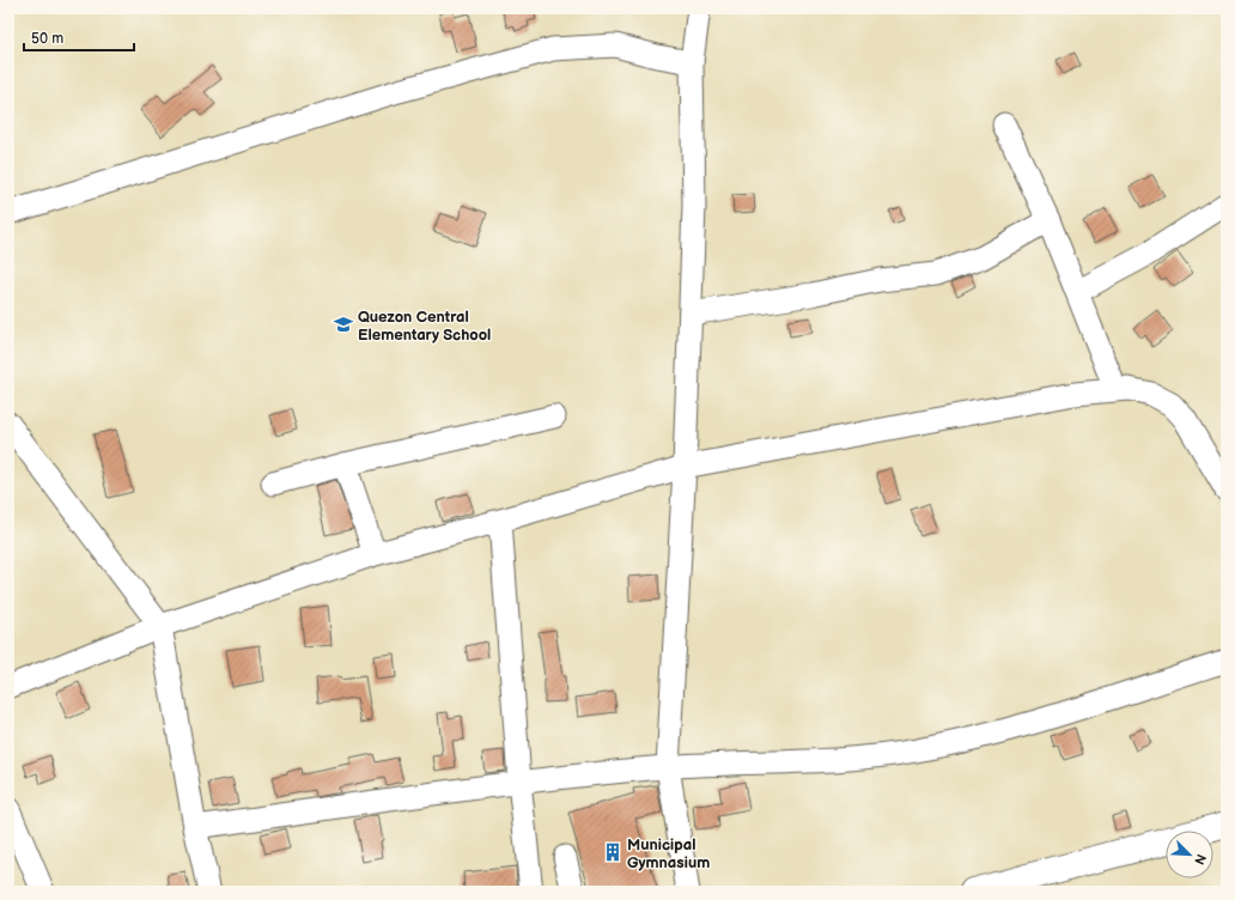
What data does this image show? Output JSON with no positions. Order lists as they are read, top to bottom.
{
  "places": {
    "school or university": ["Quezon Central Elementary School"],
    "building": ["Municipal Gymnasium"]
  },
  "scale_bar": "50 m",
  "north": "bottom right"
}
